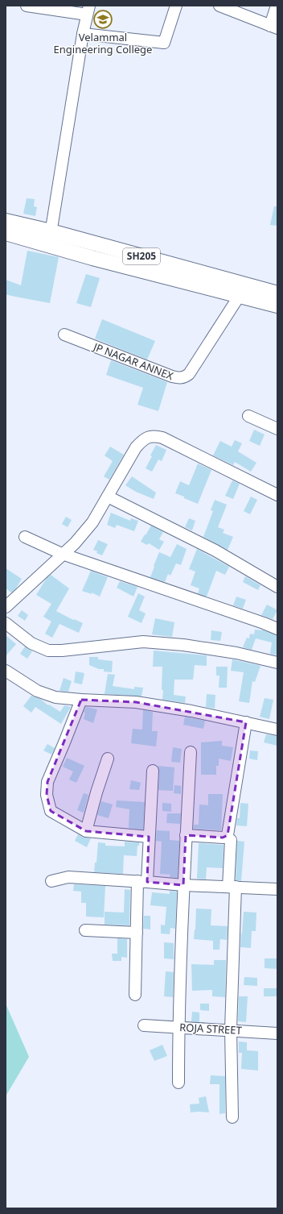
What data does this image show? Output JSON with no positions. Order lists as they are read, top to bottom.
{
  "streets": {
    "main road": ["SH205"],
    "street": ["JP NAGAR ANNEX", "ROJA STREET"]
  },
  "places": {
    "school or university": ["Velammal Engineering College"]
  }
}
